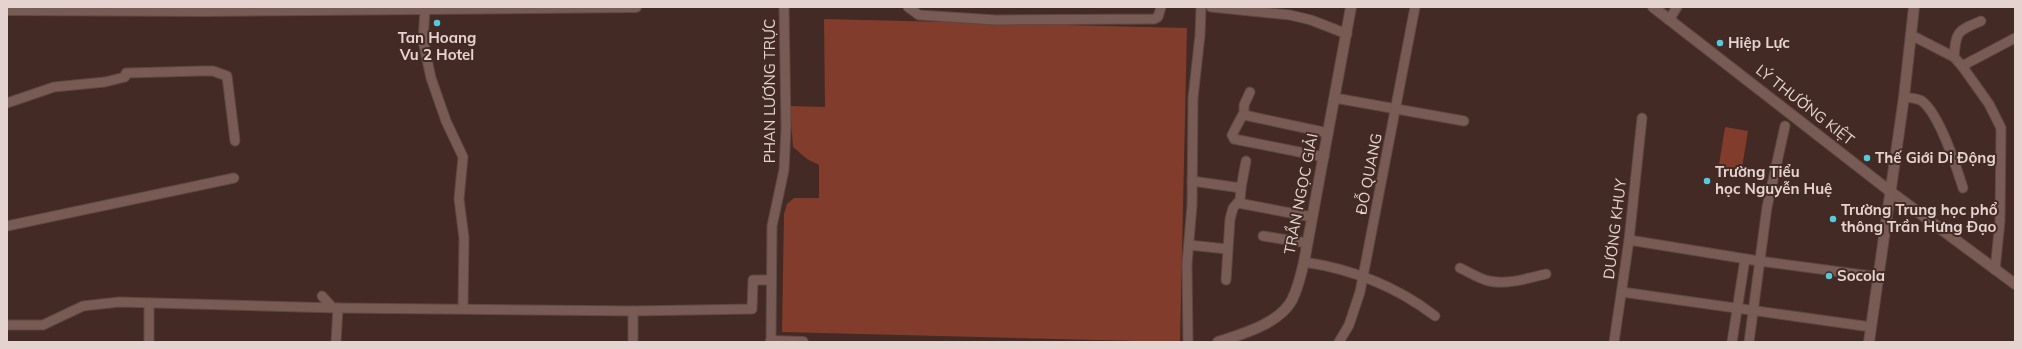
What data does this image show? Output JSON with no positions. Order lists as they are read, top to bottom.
{
  "streets": {
    "street": [
      "PHAN LƯƠNG TRỰC",
      "LÝ THƯỜNG KIỆT",
      "ĐỖ QUANG",
      "TRẦN NGỌC GIẢI",
      "DƯƠNG KHUY"
    ]
  },
  "places": [
    "Tan Hoang Vu 2 Hotel",
    "Hiệp Lực",
    "Thế Giới Di Động",
    "Trường Tiểu học Nguyễn Huệ",
    "Trường Trung học phổ thông Trần Hưng Đạo",
    "Socola"
  ]
}
